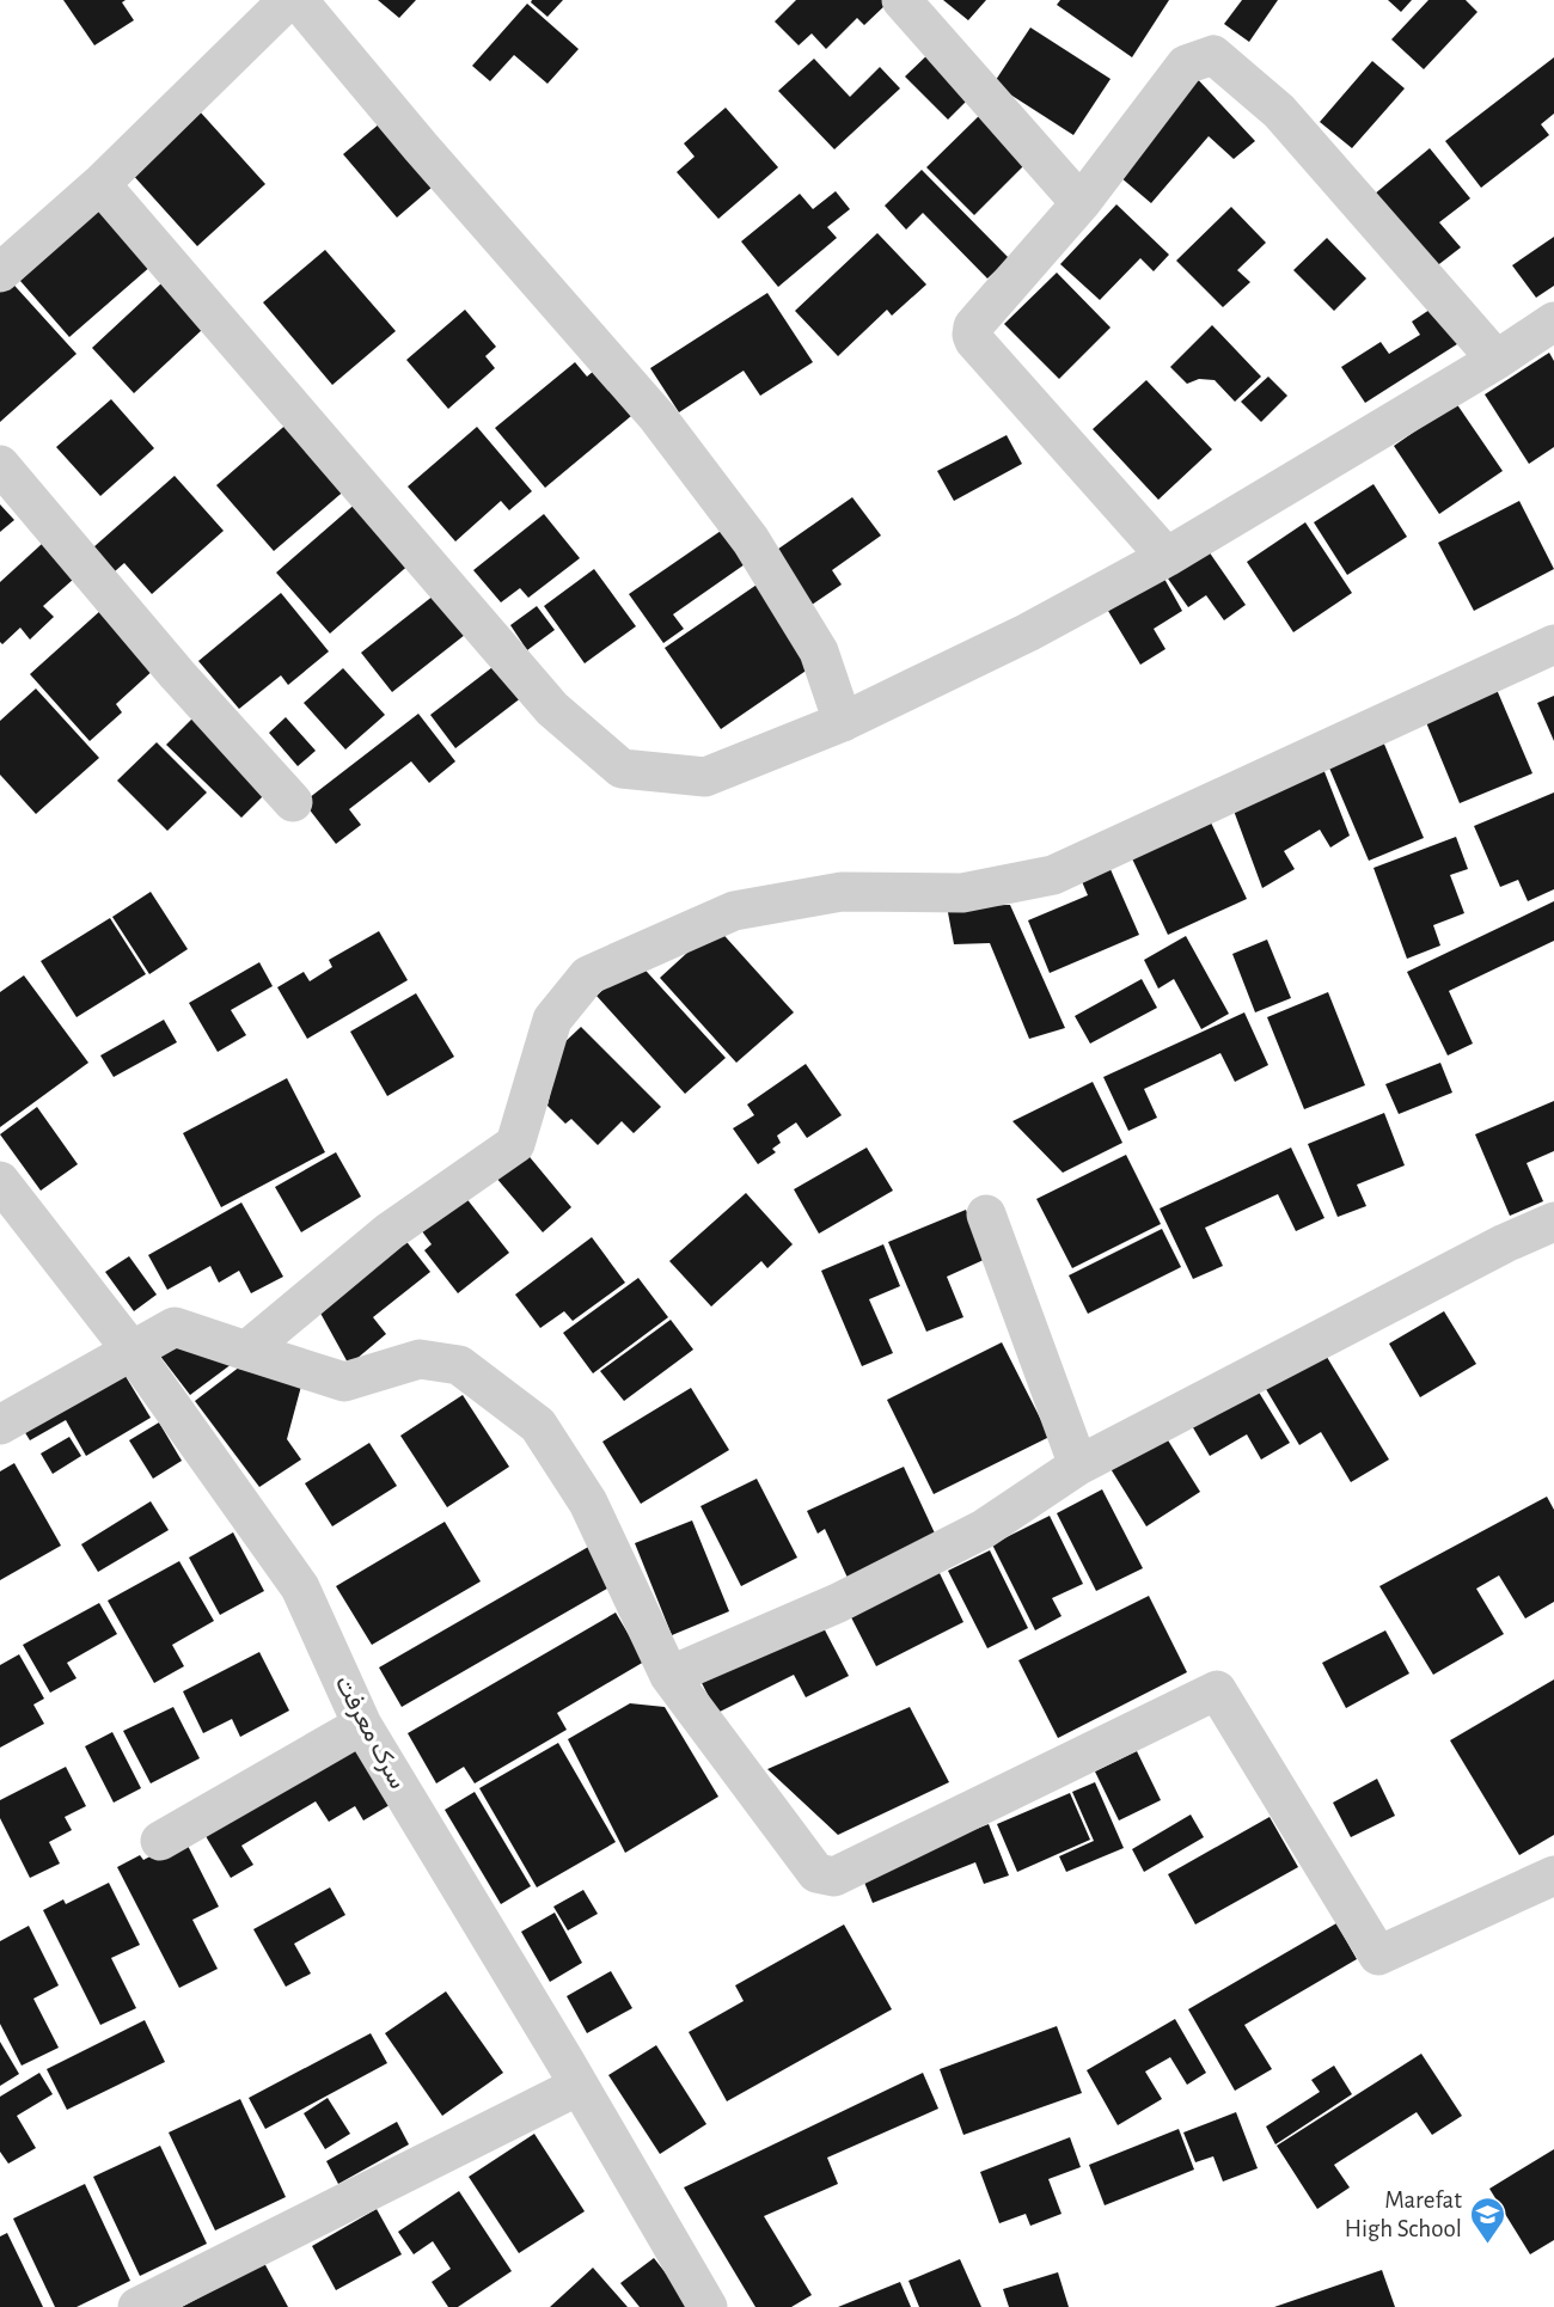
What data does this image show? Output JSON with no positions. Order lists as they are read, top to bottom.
{
  "streets": {
    "street": ["سرک معرفت"]
  },
  "places": {
    "school or university": ["Marefat High School"]
  }
}
